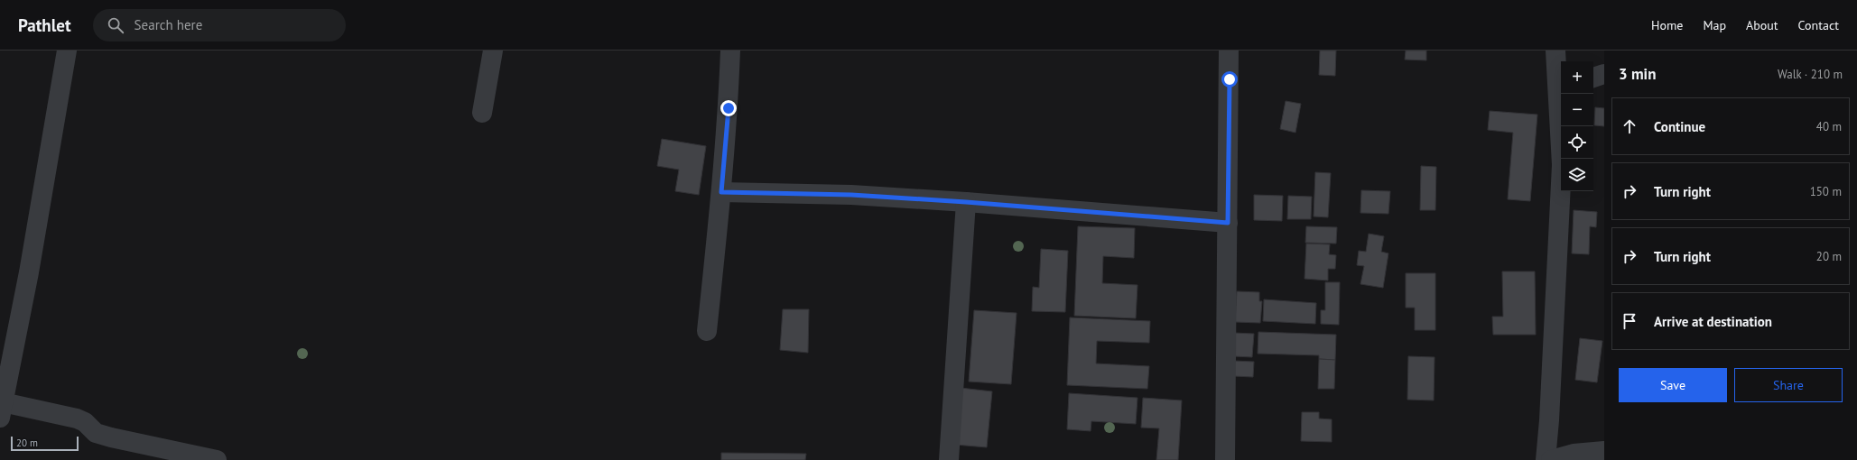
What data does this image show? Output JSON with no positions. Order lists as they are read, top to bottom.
{
  "scale_bar": "20 m",
  "page": {
    "header": "Pathlet",
    "search": "Search here",
    "nav": [
      "Home",
      "Map",
      "About",
      "Contact"
    ],
    "heading": ["3 min", "Walk · 210 m"],
    "map_buttons": ["+", "−"],
    "list": [
      ["Continue", "40 m"],
      ["Turn right", "150 m"],
      ["Turn right", "20 m"],
      "Arrive at destination"
    ],
    "buttons": ["Save", "Share"],
    "scale": "20 m"
  }
}
